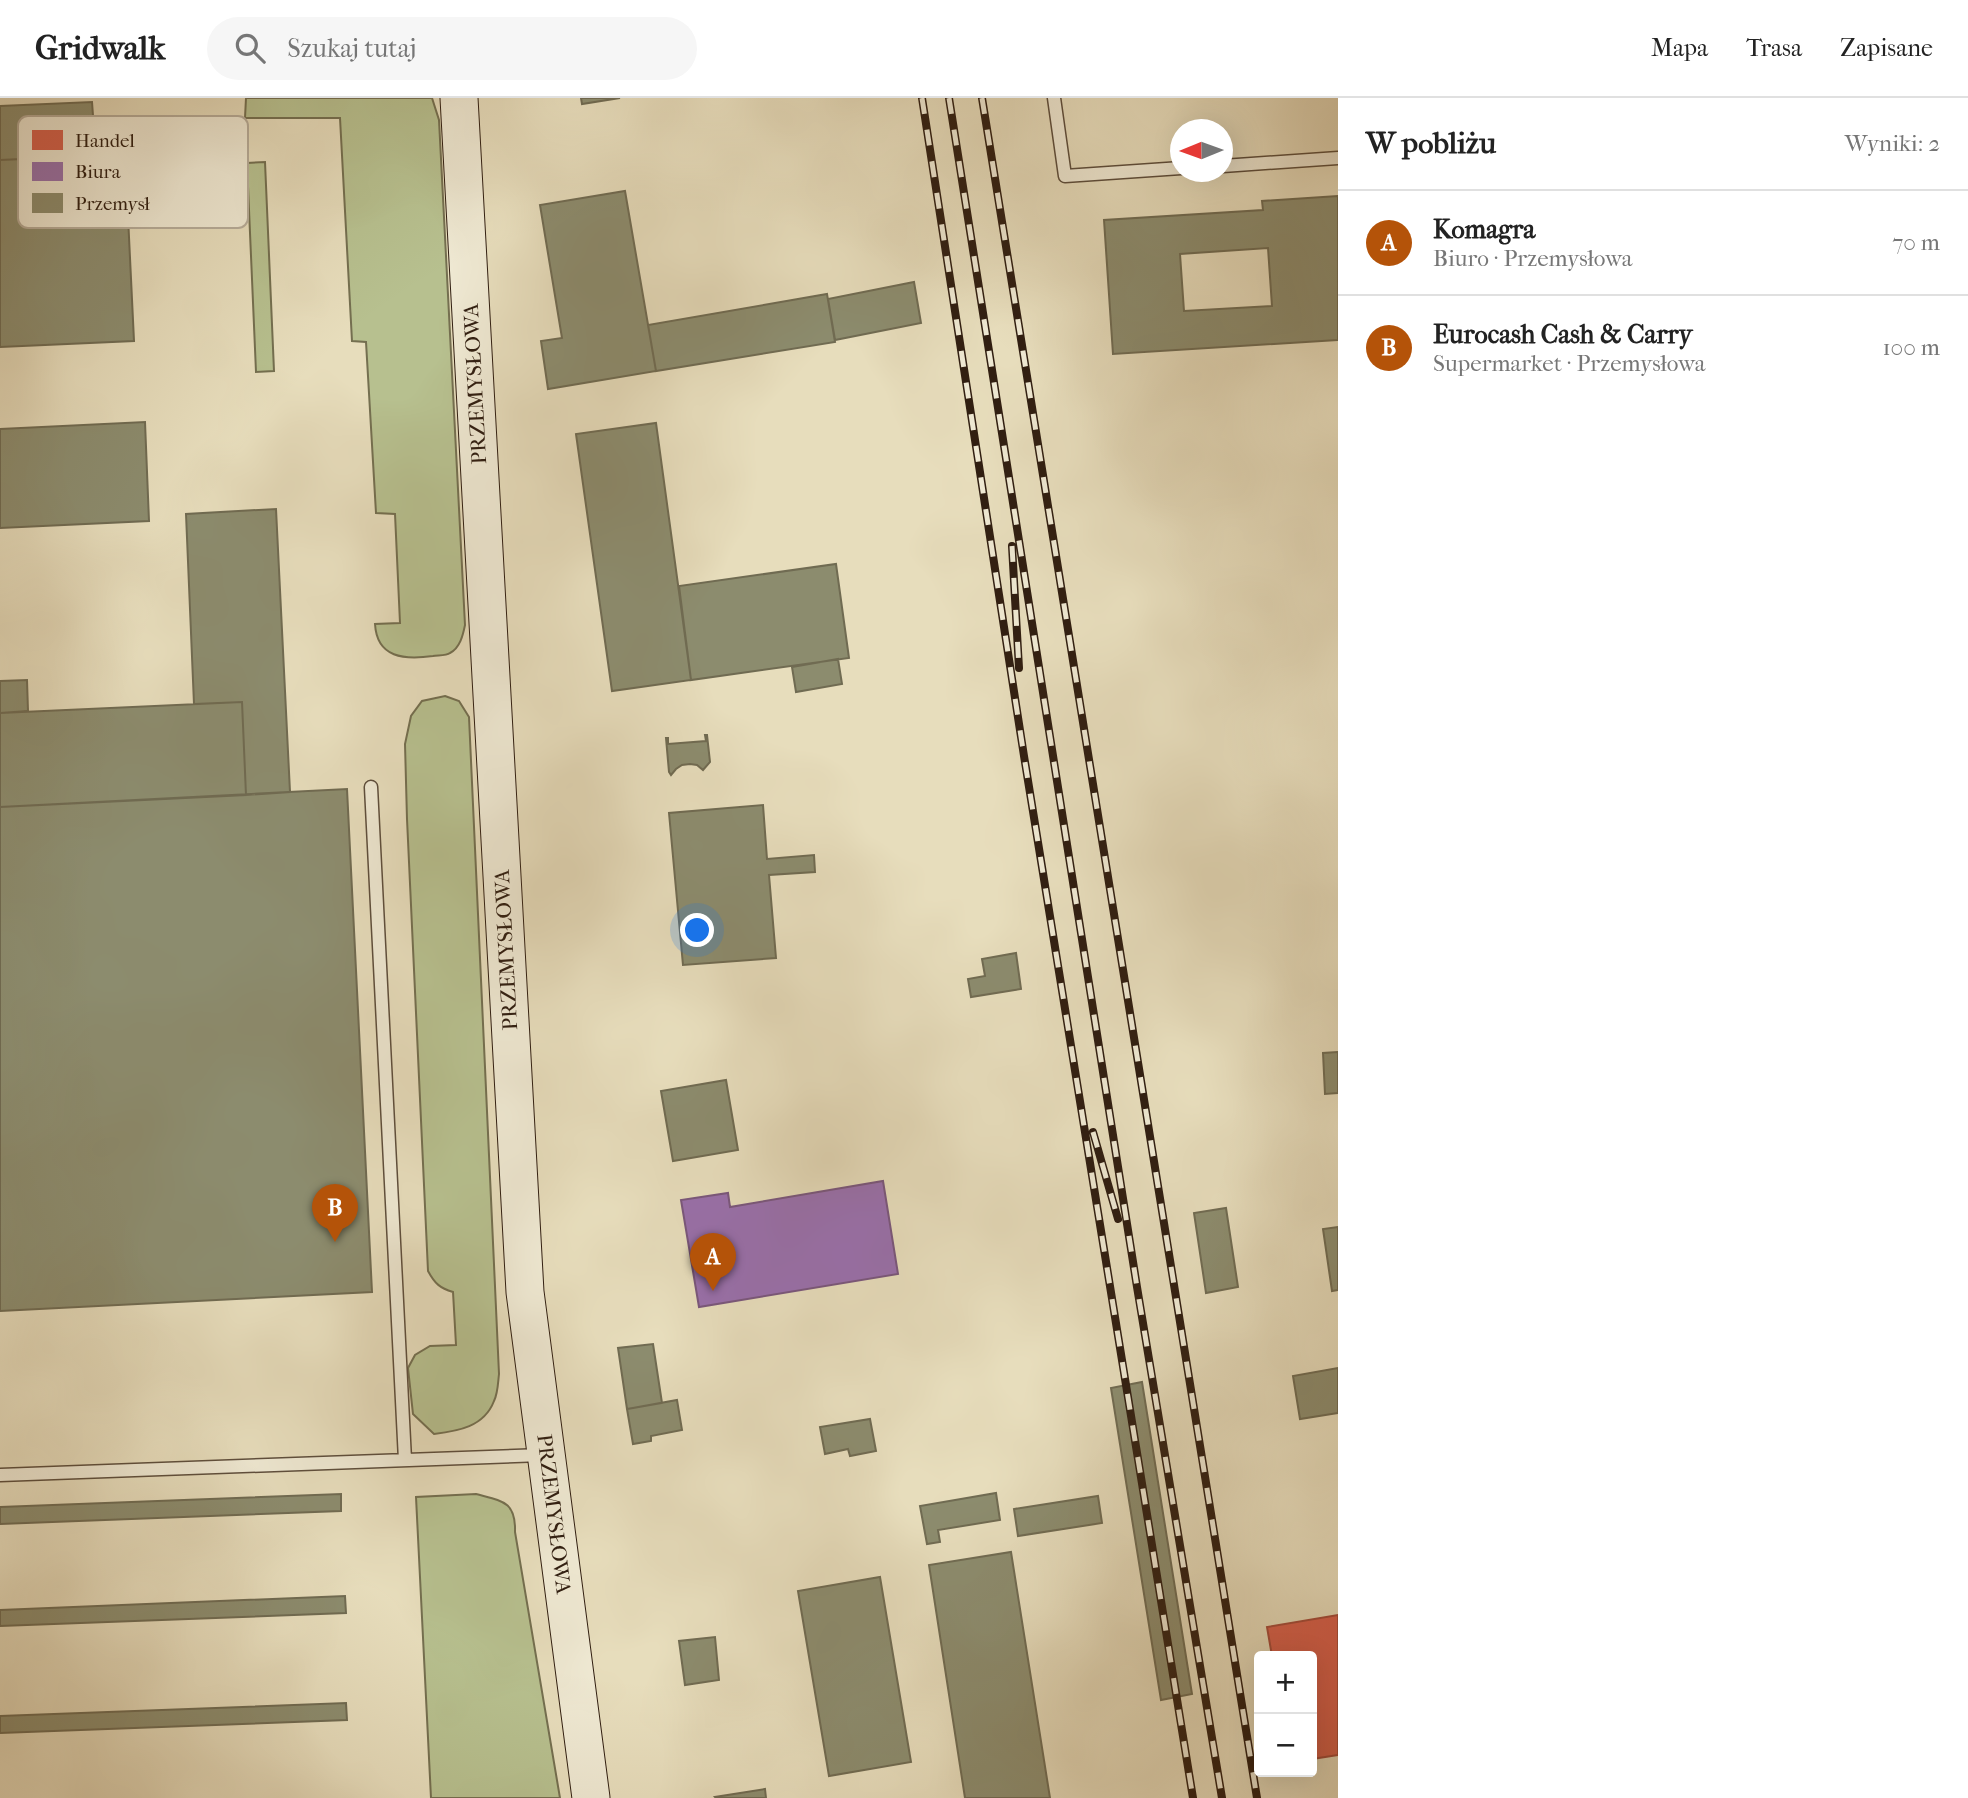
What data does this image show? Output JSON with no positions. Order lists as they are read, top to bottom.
{
  "streets": {
    "street": ["PRZEMYSŁOWA"]
  },
  "legend": ["Handel", "Biura", "Przemysł"],
  "north": "left",
  "page": {
    "header": "Gridwalk",
    "search": "Szukaj tutaj",
    "nav": ["Mapa", "Trasa", "Zapisane"],
    "heading": ["W pobliżu", "Wyniki: 2"],
    "list": [
      {
        "mark": "A",
        "name": "Komagra",
        "note": "Biuro · Przemysłowa",
        "value": "70 m"
      },
      {
        "mark": "B",
        "name": "Eurocash Cash & Carry",
        "note": "Supermarket · Przemysłowa",
        "value": "100 m"
      }
    ],
    "pins": ["B", "A"],
    "map_buttons": ["+", "−"]
  }
}
